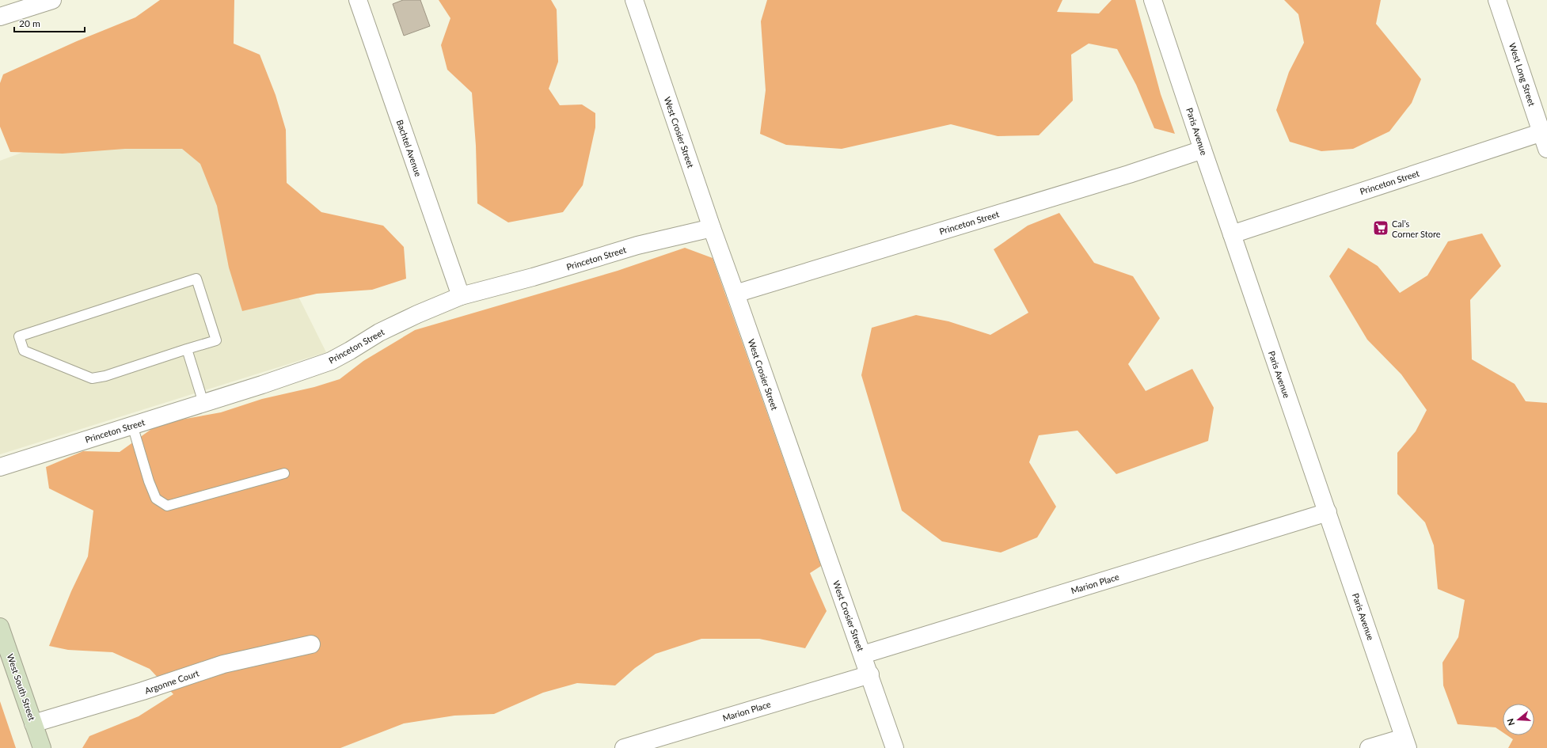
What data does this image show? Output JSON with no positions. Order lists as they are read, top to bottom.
{
  "streets": {
    "main road": ["West South Street"],
    "street": [
      "West Long Street",
      "Paris Avenue",
      "West Crosier Street",
      "Bachtel Avenue",
      "Princeton Street",
      "Marion Place",
      "Argonne Court"
    ]
  },
  "crossings": [
    ["West Long Street", "Princeton Street"],
    ["Paris Avenue", "Princeton Street"],
    ["Paris Avenue", "Marion Place"],
    ["West Crosier Street", "Princeton Street"],
    ["West Crosier Street", "Marion Place"],
    ["Bachtel Avenue", "Princeton Street"],
    ["Argonne Court", "West South Street"]
  ],
  "places": {
    "supermarket": ["Cal’s Corner Store"]
  },
  "scale_bar": "20 m",
  "north": "left"
}
